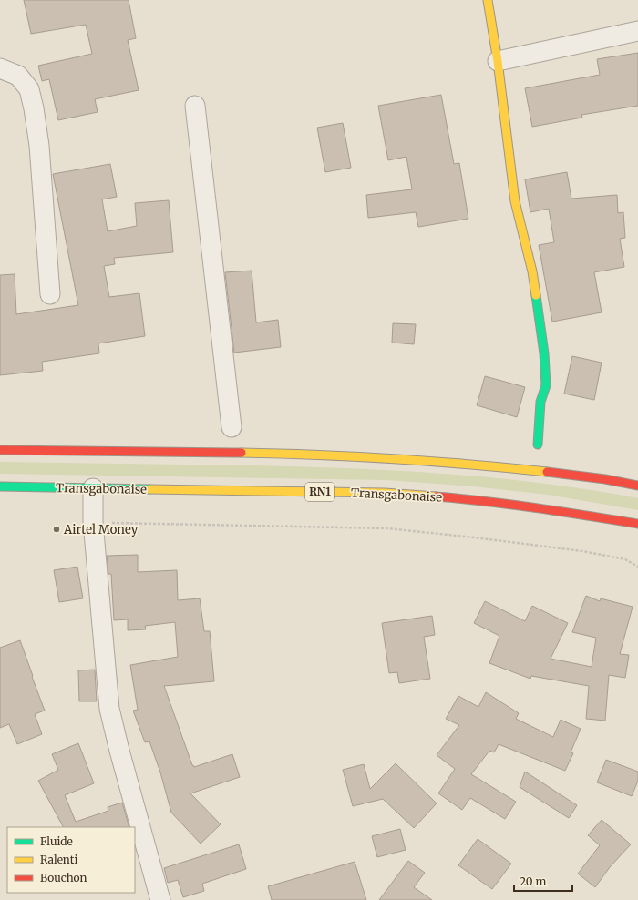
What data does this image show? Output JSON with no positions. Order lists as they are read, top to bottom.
{
  "streets": {
    "main road": ["Transgabonaise", "RN1"]
  },
  "places": ["Airtel Money"],
  "legend": ["Fluide", "Ralenti", "Bouchon"],
  "scale_bar": "20 m"
}
